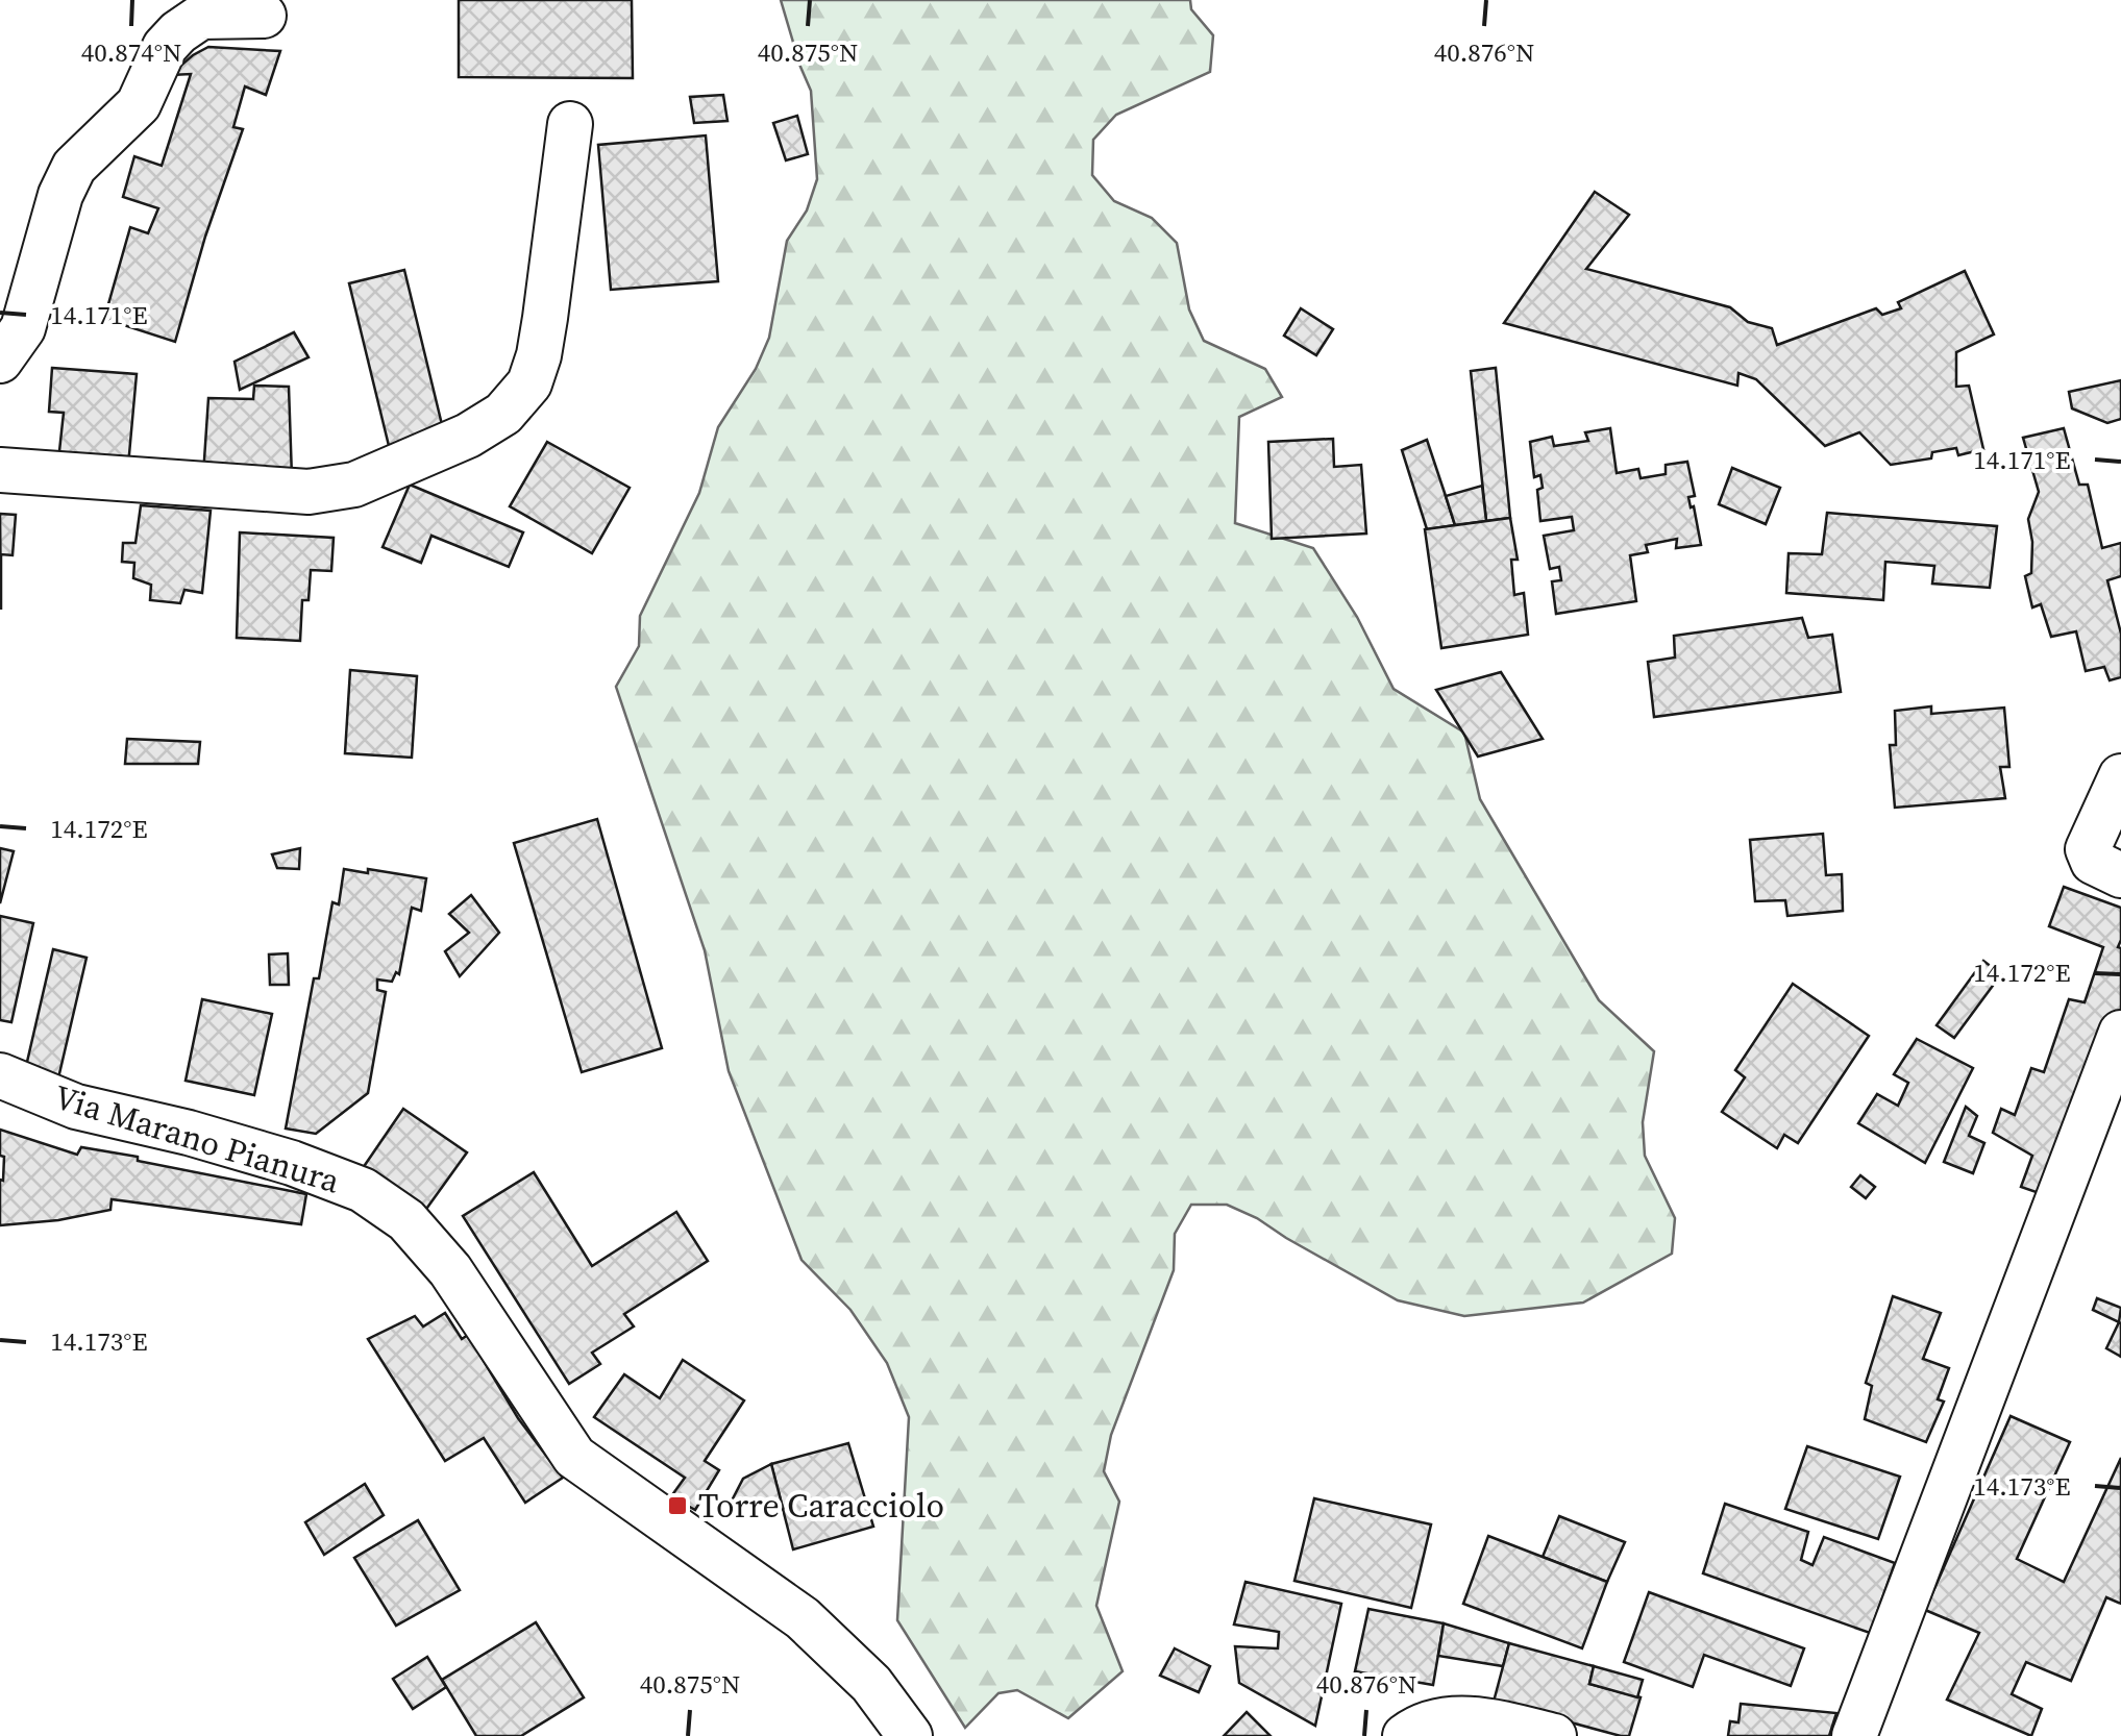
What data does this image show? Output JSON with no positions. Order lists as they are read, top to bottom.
{
  "streets": {
    "street": ["Via Marano Pianura"]
  },
  "places": {
    "transit": ["Torre Caracciolo"]
  },
  "coordinates": [
    "40.874°N",
    "40.875°N",
    "40.876°N",
    "14.171°E",
    "14.172°E",
    "14.173°E"
  ]
}
